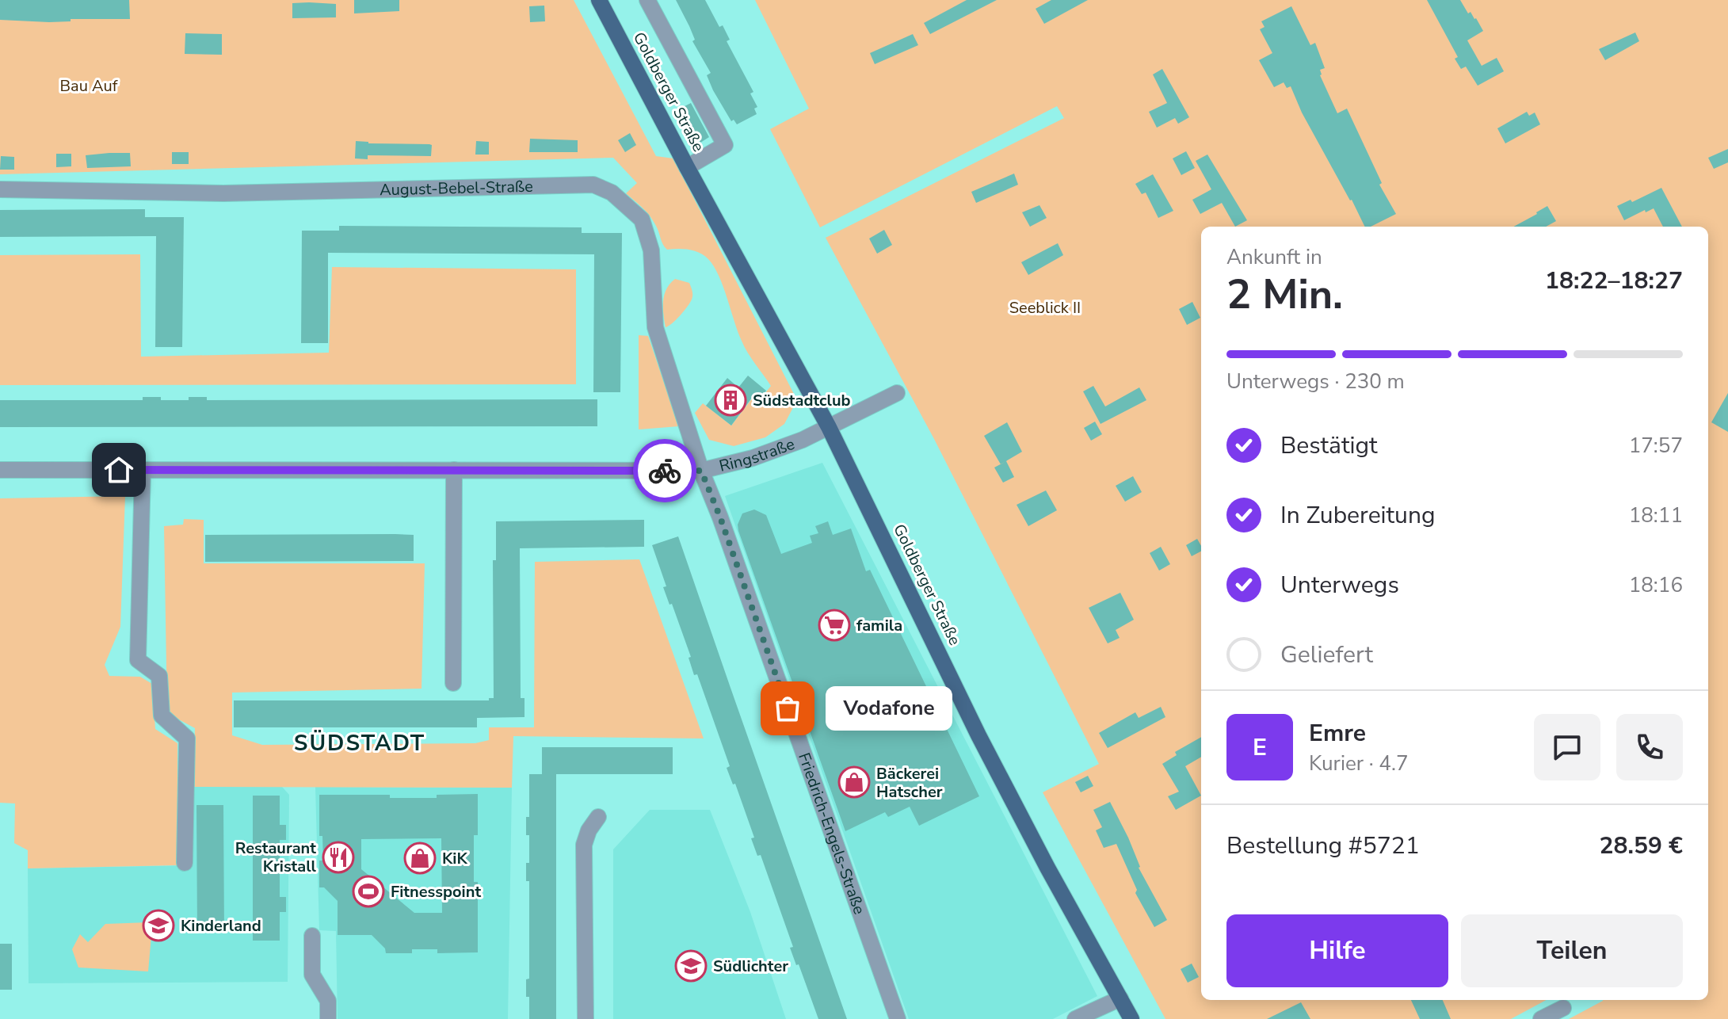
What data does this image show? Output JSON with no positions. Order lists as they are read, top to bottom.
{
  "streets": {
    "main road": ["Goldberger Straße"],
    "street": ["August-Bebel-Straße", "Ringstraße", "Friedrich-Engels-Straße"]
  },
  "crossings": [
    ["Goldberger Straße", "Ringstraße"],
    ["August-Bebel-Straße", "Ringstraße"],
    ["August-Bebel-Straße", "Friedrich-Engels-Straße"],
    ["Ringstraße", "Friedrich-Engels-Straße"]
  ],
  "districts": ["SÜDSTADT"],
  "parks": ["Bau Auf", "Seeblick II"],
  "places": {
    "building": ["Südstadtclub"],
    "supermarket": ["famila"],
    "other": ["Vodafone"],
    "shop": ["Bäckerei Hatscher", "KiK"],
    "restaurant": ["Restaurant Kristall"],
    "sports": ["Fitnesspoint"],
    "school or university": ["Kinderland", "Südlichter"]
  },
  "page": {
    "heading": ["2 Min.", "Ankunft in", "18:22–18:27"],
    "panel": [
      "Emre",
      "Kurier · 4.7",
      "Bestellung #5721",
      "28.59 €"
    ],
    "bar": "Unterwegs · 230 m",
    "list": [
      ["Bestätigt", "17:57"],
      ["In Zubereitung", "18:11"],
      ["Unterwegs", "18:16"],
      "Geliefert"
    ],
    "bubble": "Vodafone",
    "round": "E",
    "buttons": ["Hilfe", "Teilen"]
  }
}
